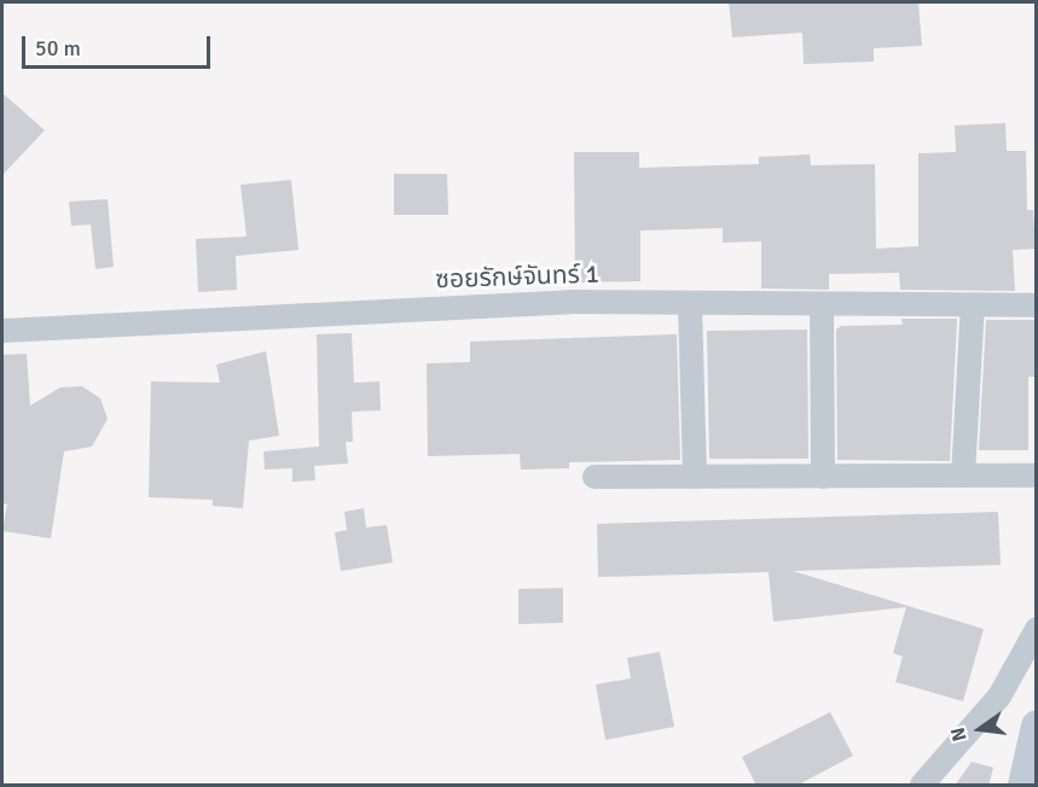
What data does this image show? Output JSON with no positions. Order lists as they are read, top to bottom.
{
  "streets": {
    "street": ["ซอยรักษ์จันทร์ 1"]
  },
  "scale_bar": "50 m",
  "north": "left"
}
